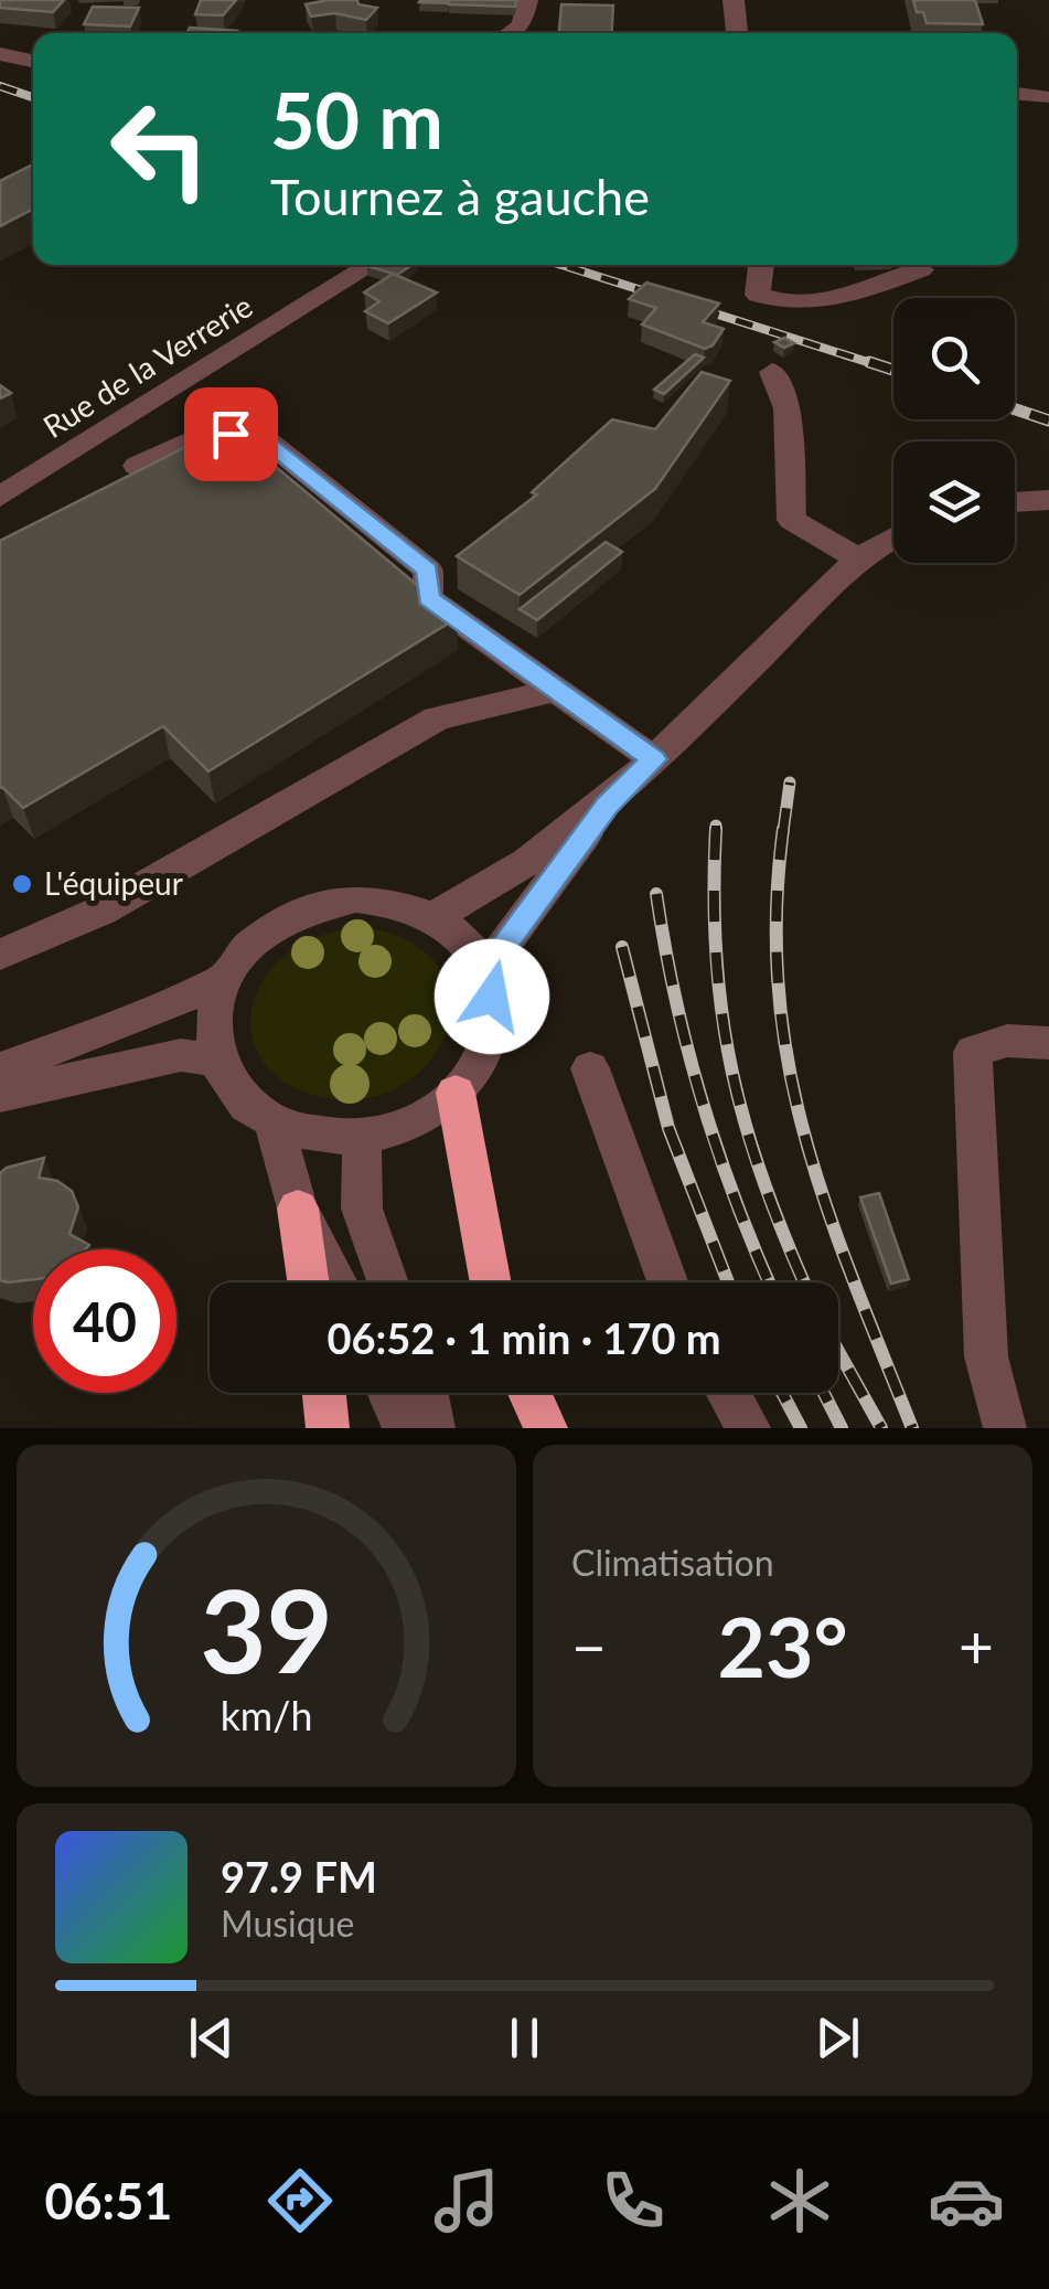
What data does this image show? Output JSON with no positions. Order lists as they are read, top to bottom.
{
  "streets": {
    "street": ["Rue de la Verrerie"]
  },
  "places": ["L'équipeur"],
  "page": {
    "turn": ["50 m", "Tournez à gauche"],
    "limit": "40",
    "trip": "06:52 · 1 min · 170 m",
    "tile": "Climatisation",
    "heat": ["−", "23°", "+"],
    "song": ["97.9 FM", "Musique"],
    "tabs": "06:51",
    "gauge": ["39", "km/h"]
  }
}
